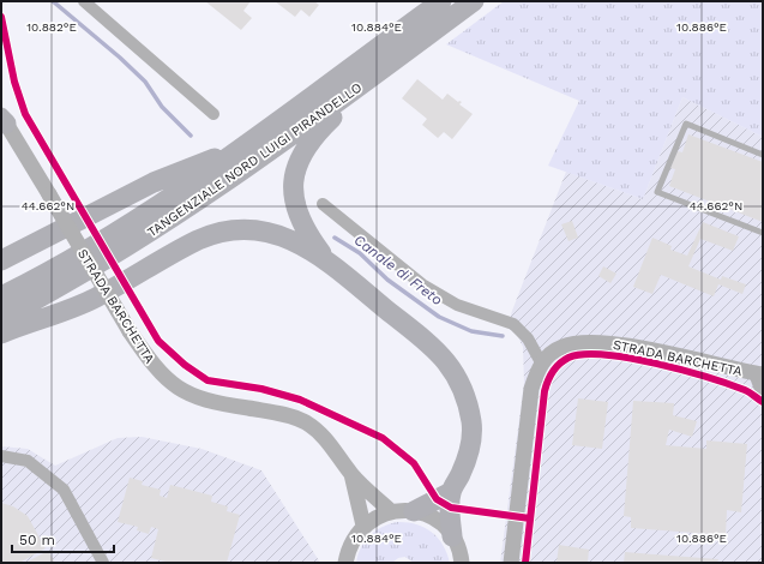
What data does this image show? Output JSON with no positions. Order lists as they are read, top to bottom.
{
  "streets": {
    "highway": ["TANGENZIALE NORD LUIGI PIRANDELLO"],
    "street": ["STRADA BARCHETTA"]
  },
  "water": ["Canale di Freto"],
  "scale_bar": "50 m",
  "coordinates": [
    "10.882°E",
    "10.884°E",
    "10.886°E",
    "44.662°N"
  ]
}
